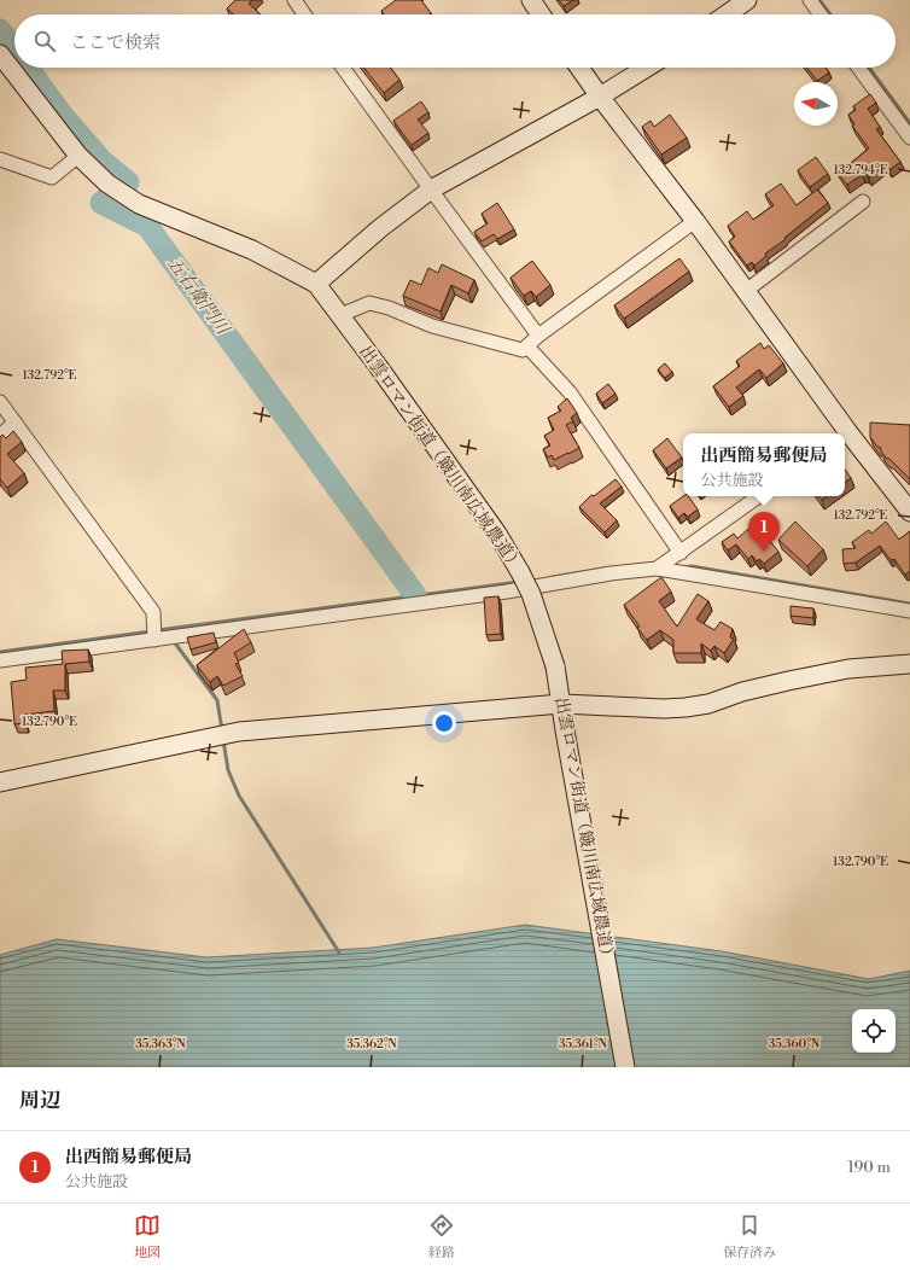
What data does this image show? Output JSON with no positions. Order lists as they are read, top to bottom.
{
  "streets": {
    "street": ["出雲ロマン街道（簸川南広域農道）"]
  },
  "water": ["五右衛門川"],
  "north": "left",
  "page": {
    "search": "ここで検索",
    "popup": ["出西簡易郵便局", "公共施設"],
    "pins": "1",
    "heading": "周辺",
    "list": [
      {
        "mark": "1",
        "name": "出西簡易郵便局",
        "note": "公共施設",
        "value": "190 m"
      }
    ],
    "nav": ["地図", "経路", "保存済み"]
  },
  "coordinates": [
    "132.794°E",
    "132.792°E",
    "132.790°E",
    "35.363°N",
    "35.362°N",
    "35.361°N",
    "35.360°N"
  ]
}
